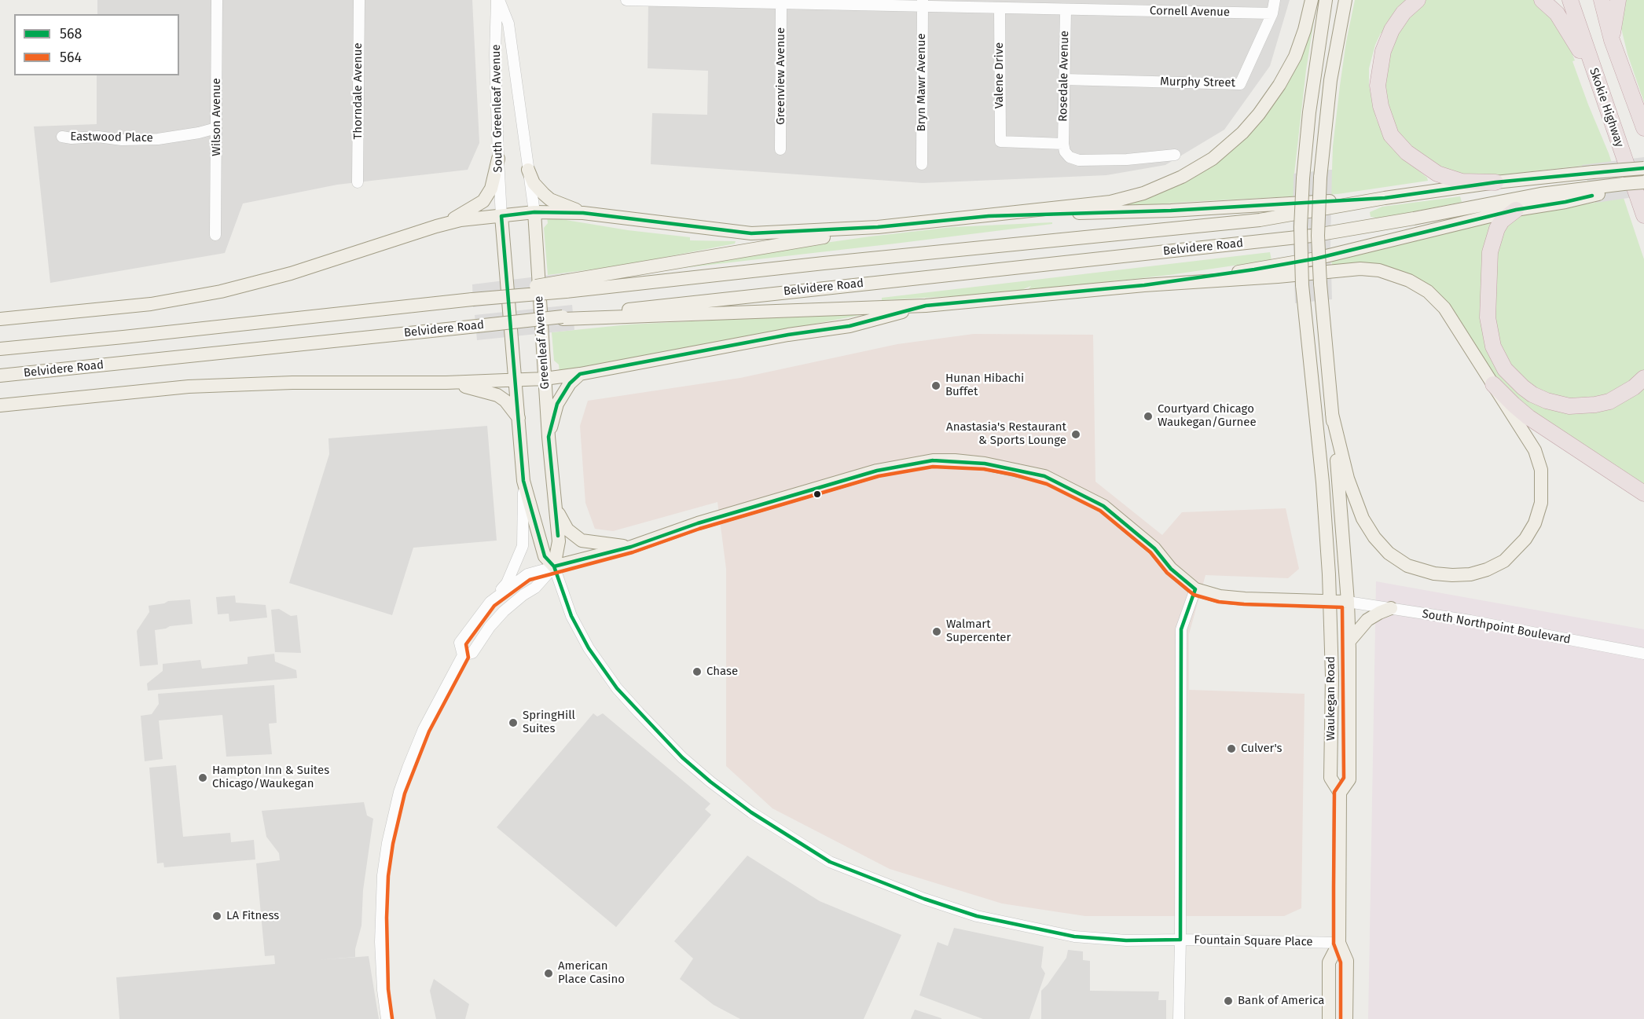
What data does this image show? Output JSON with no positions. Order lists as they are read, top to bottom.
{
  "streets": {
    "highway": ["Skokie Highway"],
    "main road": ["Belvidere Road", "Greenleaf Avenue", "Waukegan Road"],
    "street": [
      "Cornell Avenue",
      "Valene Drive",
      "Greenview Avenue",
      "Rosedale Avenue",
      "Bryn Mawr Avenue",
      "Murphy Street",
      "Thorndale Avenue",
      "South Greenleaf Avenue",
      "Wilson Avenue",
      "Eastwood Place",
      "South Northpoint Boulevard",
      "Fountain Square Place"
    ]
  },
  "crossings": [
    ["Cornell Avenue", "Valene Drive"],
    ["Cornell Avenue", "Greenview Avenue"],
    ["Cornell Avenue", "Rosedale Avenue"],
    ["Cornell Avenue", "Bryn Mawr Avenue"],
    ["Cornell Avenue", "Murphy Street"],
    ["Valene Drive", "Rosedale Avenue"],
    ["Rosedale Avenue", "Murphy Street"],
    ["South Greenleaf Avenue", "Greenleaf Avenue"],
    ["Wilson Avenue", "Eastwood Place"],
    ["Greenleaf Avenue", "Fountain Square Place"],
    ["South Northpoint Boulevard", "Waukegan Road"],
    ["Waukegan Road", "Fountain Square Place"]
  ],
  "places": [
    "Hunan Hibachi Buffet",
    "Courtyard Chicago Waukegan/Gurnee",
    "Anastasia's Restaurant & Sports Lounge",
    "Walmart Supercenter",
    "Chase",
    "SpringHill Suites",
    "Culver's",
    "Hampton Inn & Suites Chicago/Waukegan",
    "LA Fitness",
    "American Place Casino",
    "Bank of America"
  ],
  "lines": ["transit line 568", "transit line 564"],
  "legend": ["568", "564"]
}
